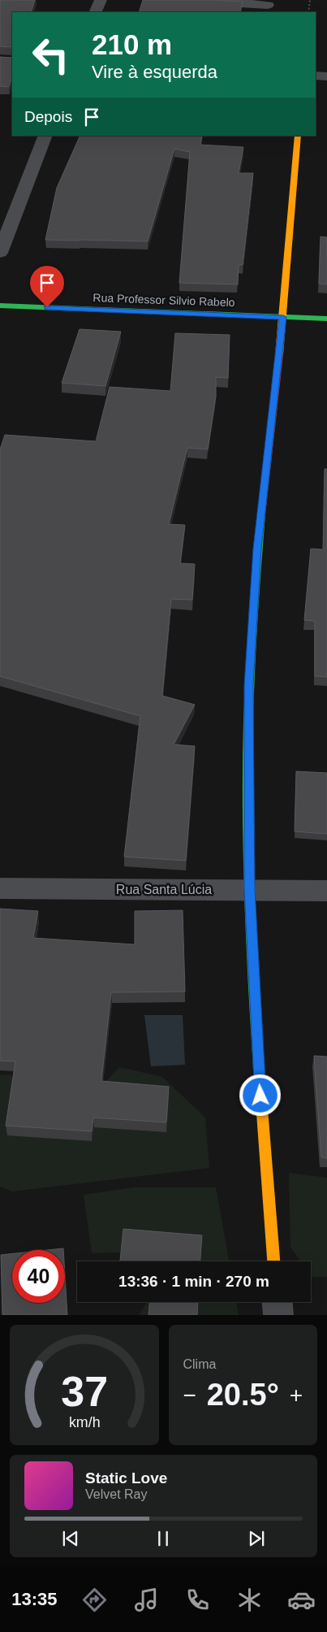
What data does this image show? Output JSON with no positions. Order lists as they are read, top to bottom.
{
  "streets": {
    "street": ["Rua Professor Silvio Rabelo", "Rua Santa Lúcia"]
  },
  "page": {
    "turn": ["210 m", "Vire à esquerda"],
    "then": "Depois",
    "limit": "40",
    "trip": "13:36 · 1 min · 270 m",
    "tile": "Clima",
    "heat": ["−", "20.5°", "+"],
    "song": ["Static Love", "Velvet Ray"],
    "tabs": "13:35",
    "gauge": ["37", "km/h"]
  }
}
